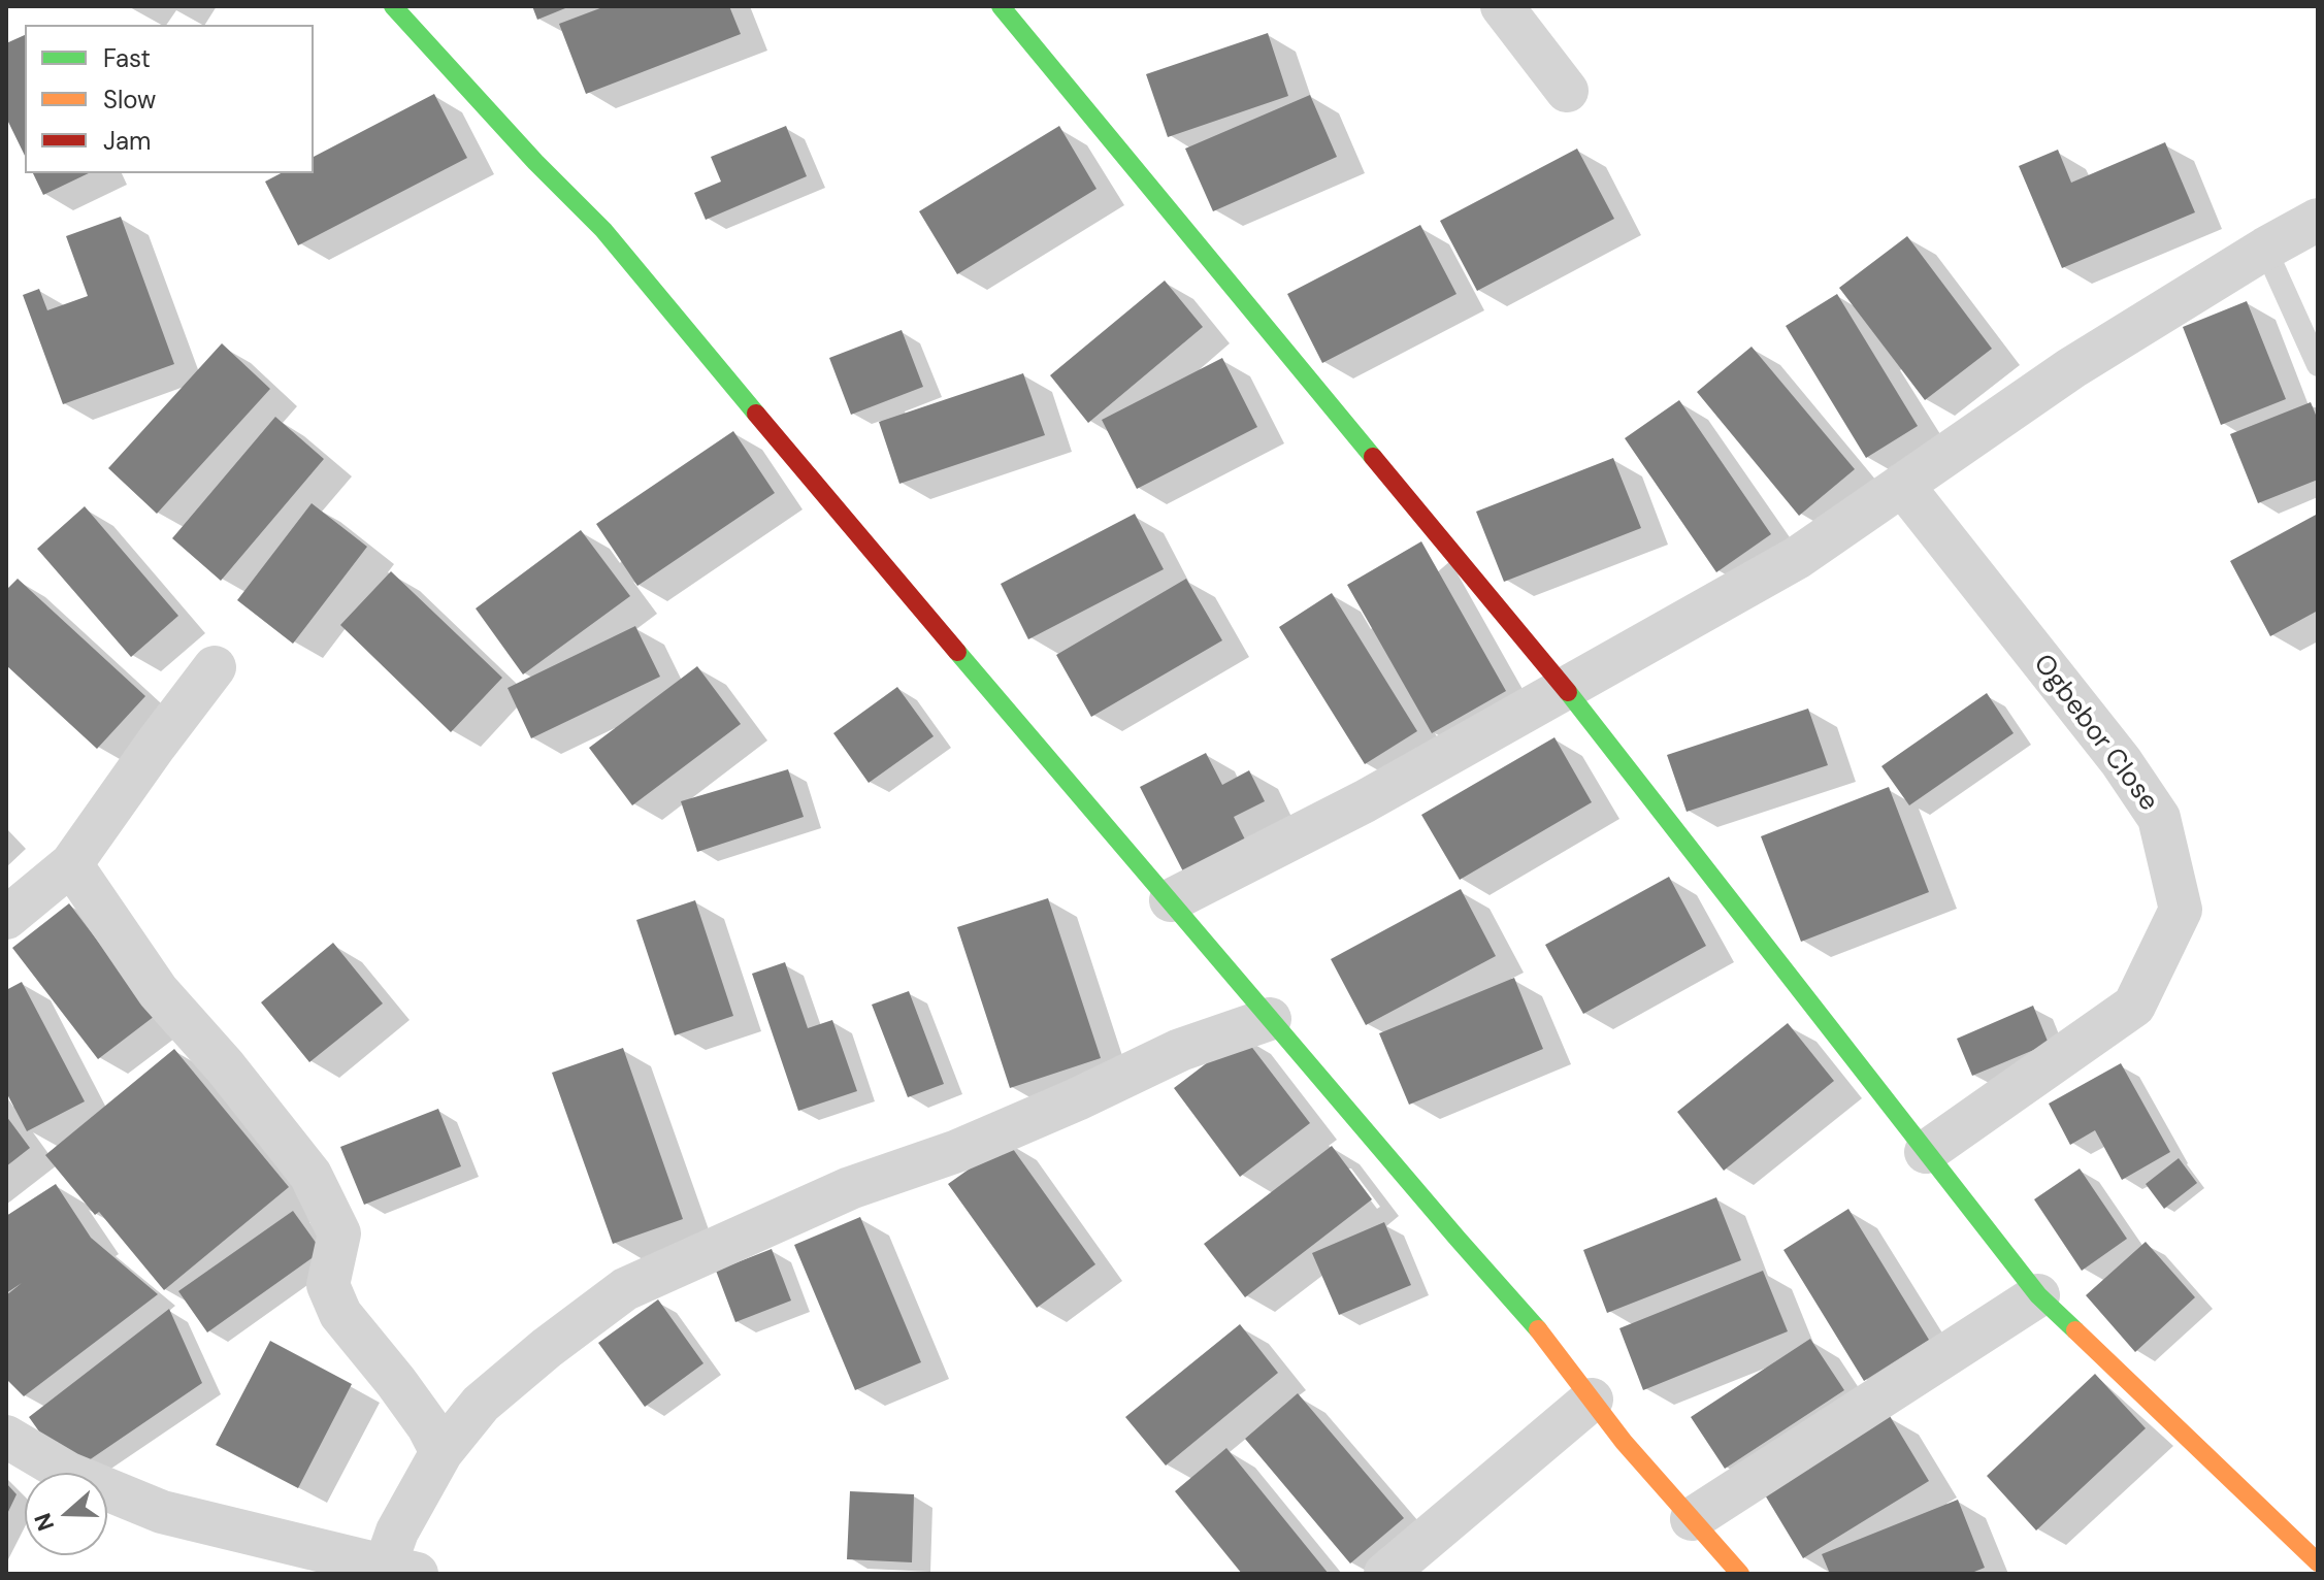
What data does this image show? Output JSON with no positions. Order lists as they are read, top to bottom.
{
  "streets": {
    "street": ["Ogbebor Close"]
  },
  "legend": ["Fast", "Slow", "Jam"],
  "north": "left"
}
